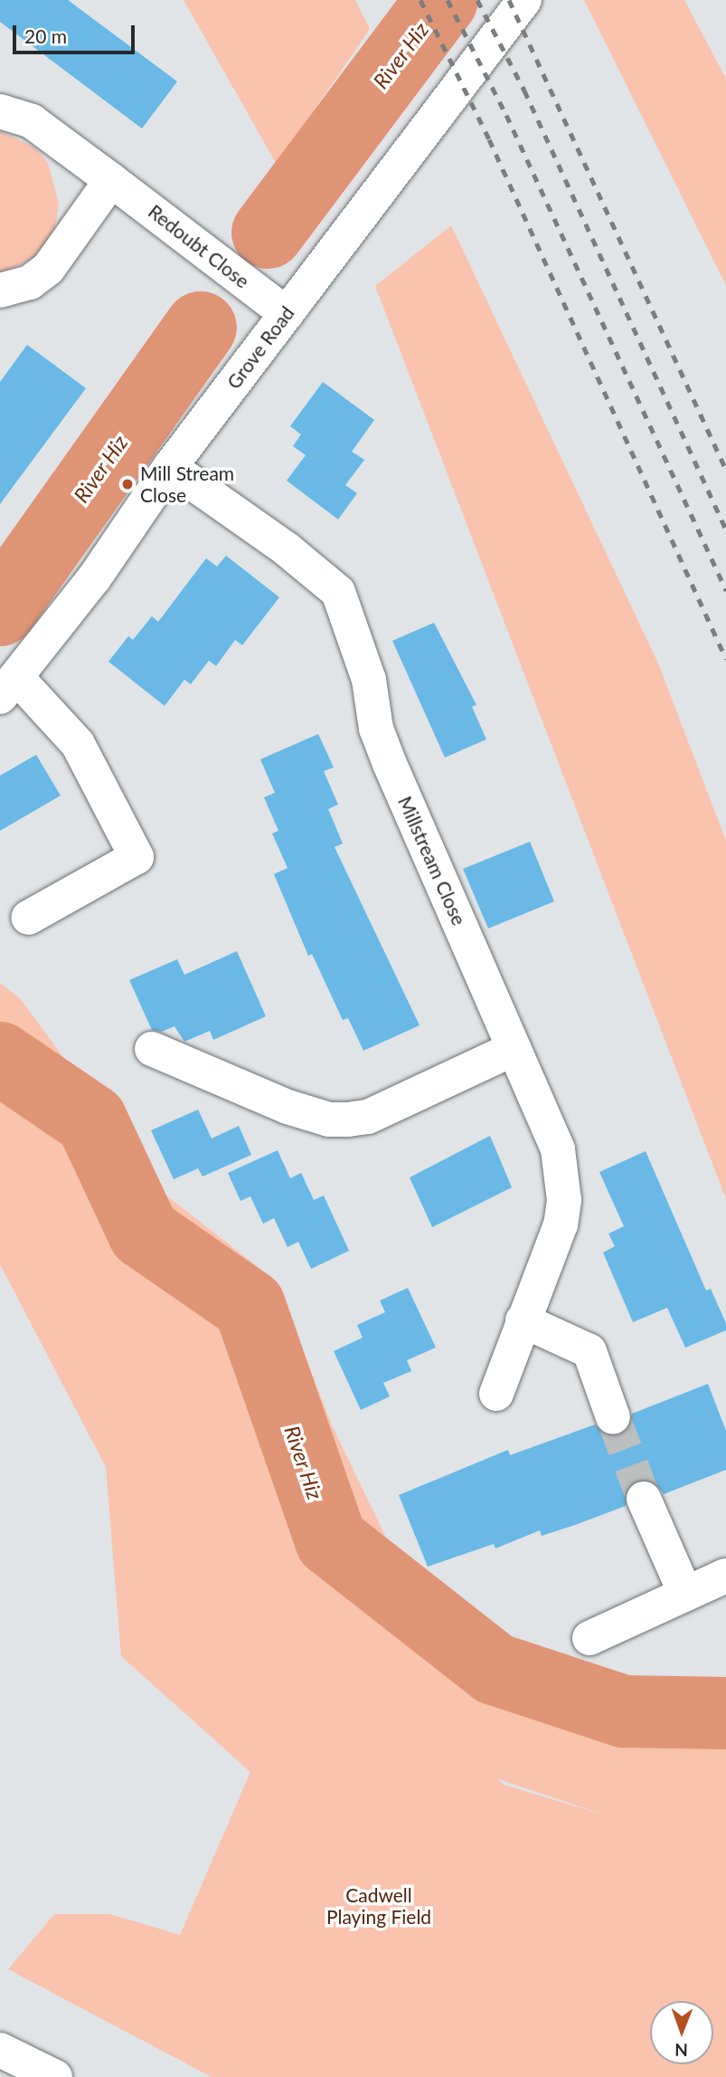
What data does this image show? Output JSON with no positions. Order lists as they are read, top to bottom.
{
  "streets": {
    "street": ["Redoubt Close", "Grove Road", "Millstream Close"]
  },
  "crossings": [
    ["Redoubt Close", "Grove Road"],
    ["Grove Road", "Millstream Close"]
  ],
  "water": ["River Hiz"],
  "parks": ["Cadwell Playing Field"],
  "places": ["Mill Stream Close"],
  "scale_bar": "20 m",
  "north": "bottom"
}
